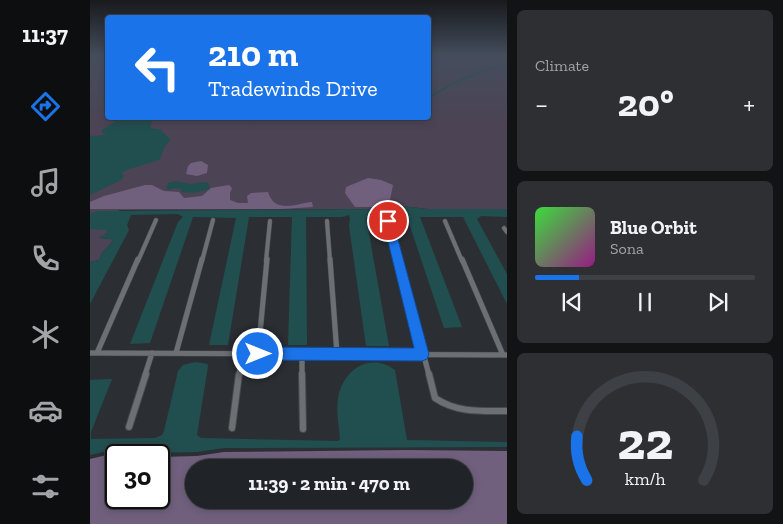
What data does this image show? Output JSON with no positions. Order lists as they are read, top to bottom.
{
  "page": {
    "tabs": "11:37",
    "tile": "Climate",
    "turn": ["210 m", "Tradewinds Drive"],
    "heat": ["−", "20°", "+"],
    "song": ["Blue Orbit", "Sona"],
    "limit": "30",
    "trip": "11:39 · 2 min · 470 m",
    "gauge": ["22", "km/h"]
  }
}
